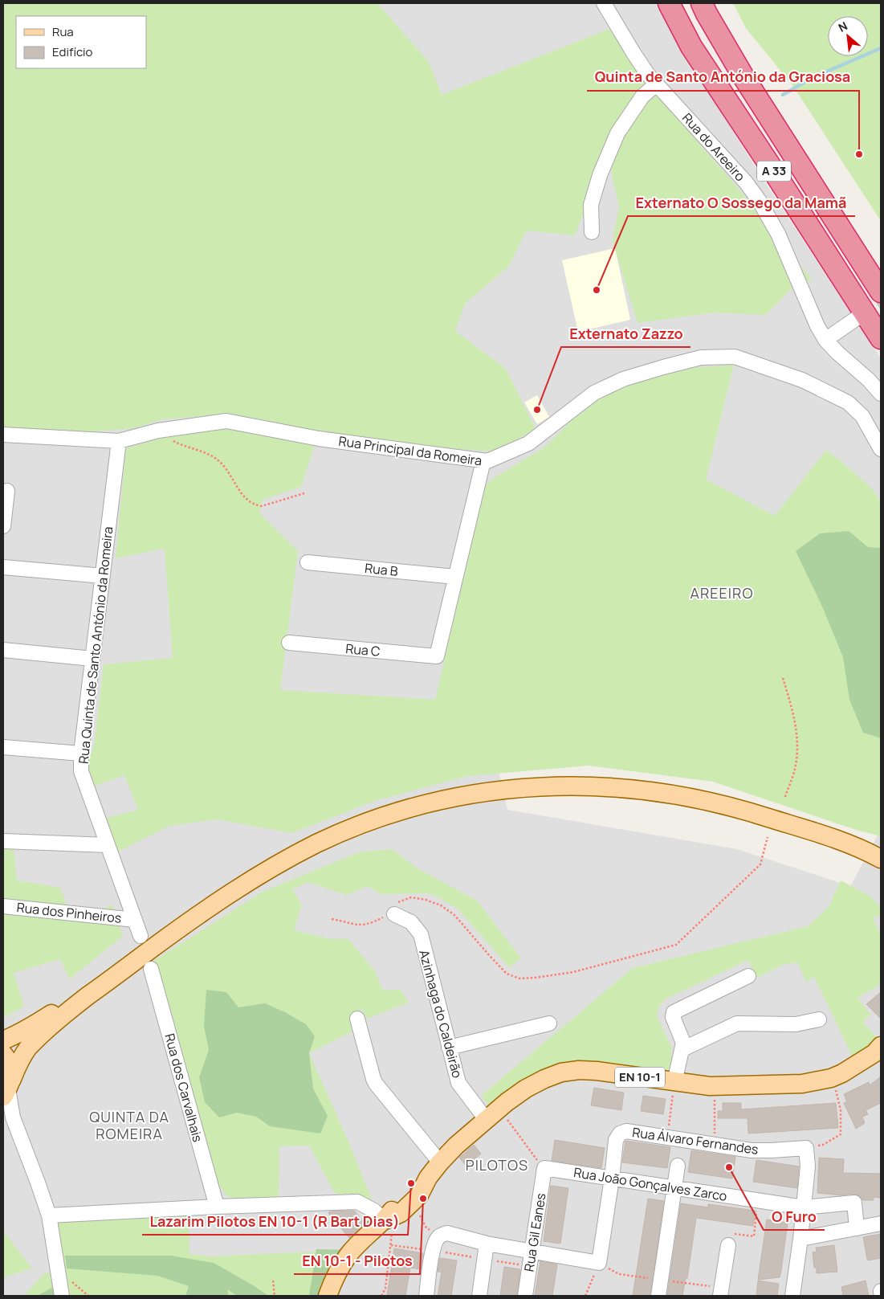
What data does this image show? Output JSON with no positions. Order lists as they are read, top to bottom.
{
  "streets": {
    "highway": ["A 33"],
    "main road": ["EN 10-1"],
    "street": [
      "Rua do Areeiro",
      "Rua Principal da Romeira",
      "Rua B",
      "Rua Quinta de Santo António da Romeira",
      "Rua C",
      "Rua dos Pinheiros",
      "Azinhaga do Caldeirão",
      "Rua dos Carvalhais",
      "Rua Álvaro Fernandes",
      "Rua João Gonçalves Zarco",
      "Rua Gil Eanes"
    ]
  },
  "crossings": [
    ["Rua Principal da Romeira", "Rua Quinta de Santo António da Romeira"],
    ["Rua B", "Rua C"],
    ["Rua Quinta de Santo António da Romeira", "Rua dos Pinheiros"],
    ["Azinhaga do Caldeirão", "EN 10-1"],
    ["Rua Álvaro Fernandes", "Rua João Gonçalves Zarco"],
    ["Rua João Gonçalves Zarco", "Rua Gil Eanes"]
  ],
  "districts": ["AREEIRO", "QUINTA DA ROMEIRA", "PILOTOS"],
  "places": [
    "Quinta de Santo António da Graciosa",
    "Externato O Sossego da Mamã",
    "Externato Zazzo",
    "O Furo",
    "Lazarim Pilotos EN 10-1 (R Bart Dias)",
    "EN 10-1 - Pilotos"
  ],
  "legend": ["Rua", "Edifício"],
  "north": "top left"
}
